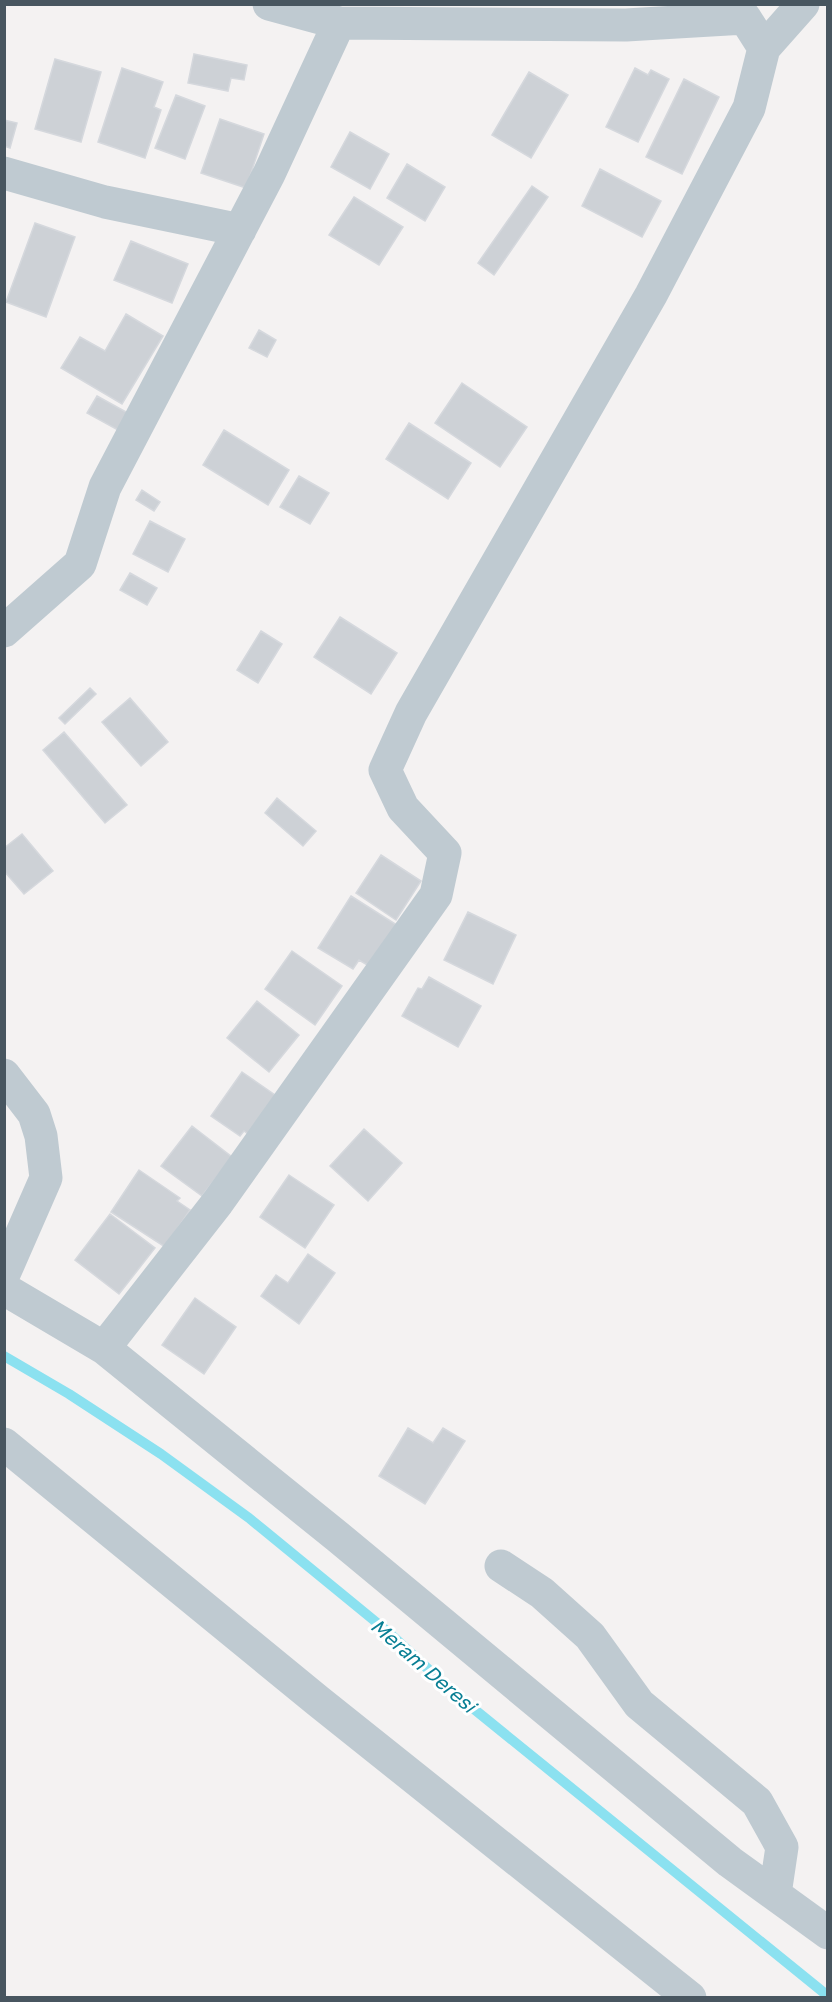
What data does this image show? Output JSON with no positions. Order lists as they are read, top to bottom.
{
  "water": ["Meram Deresi"]
}
